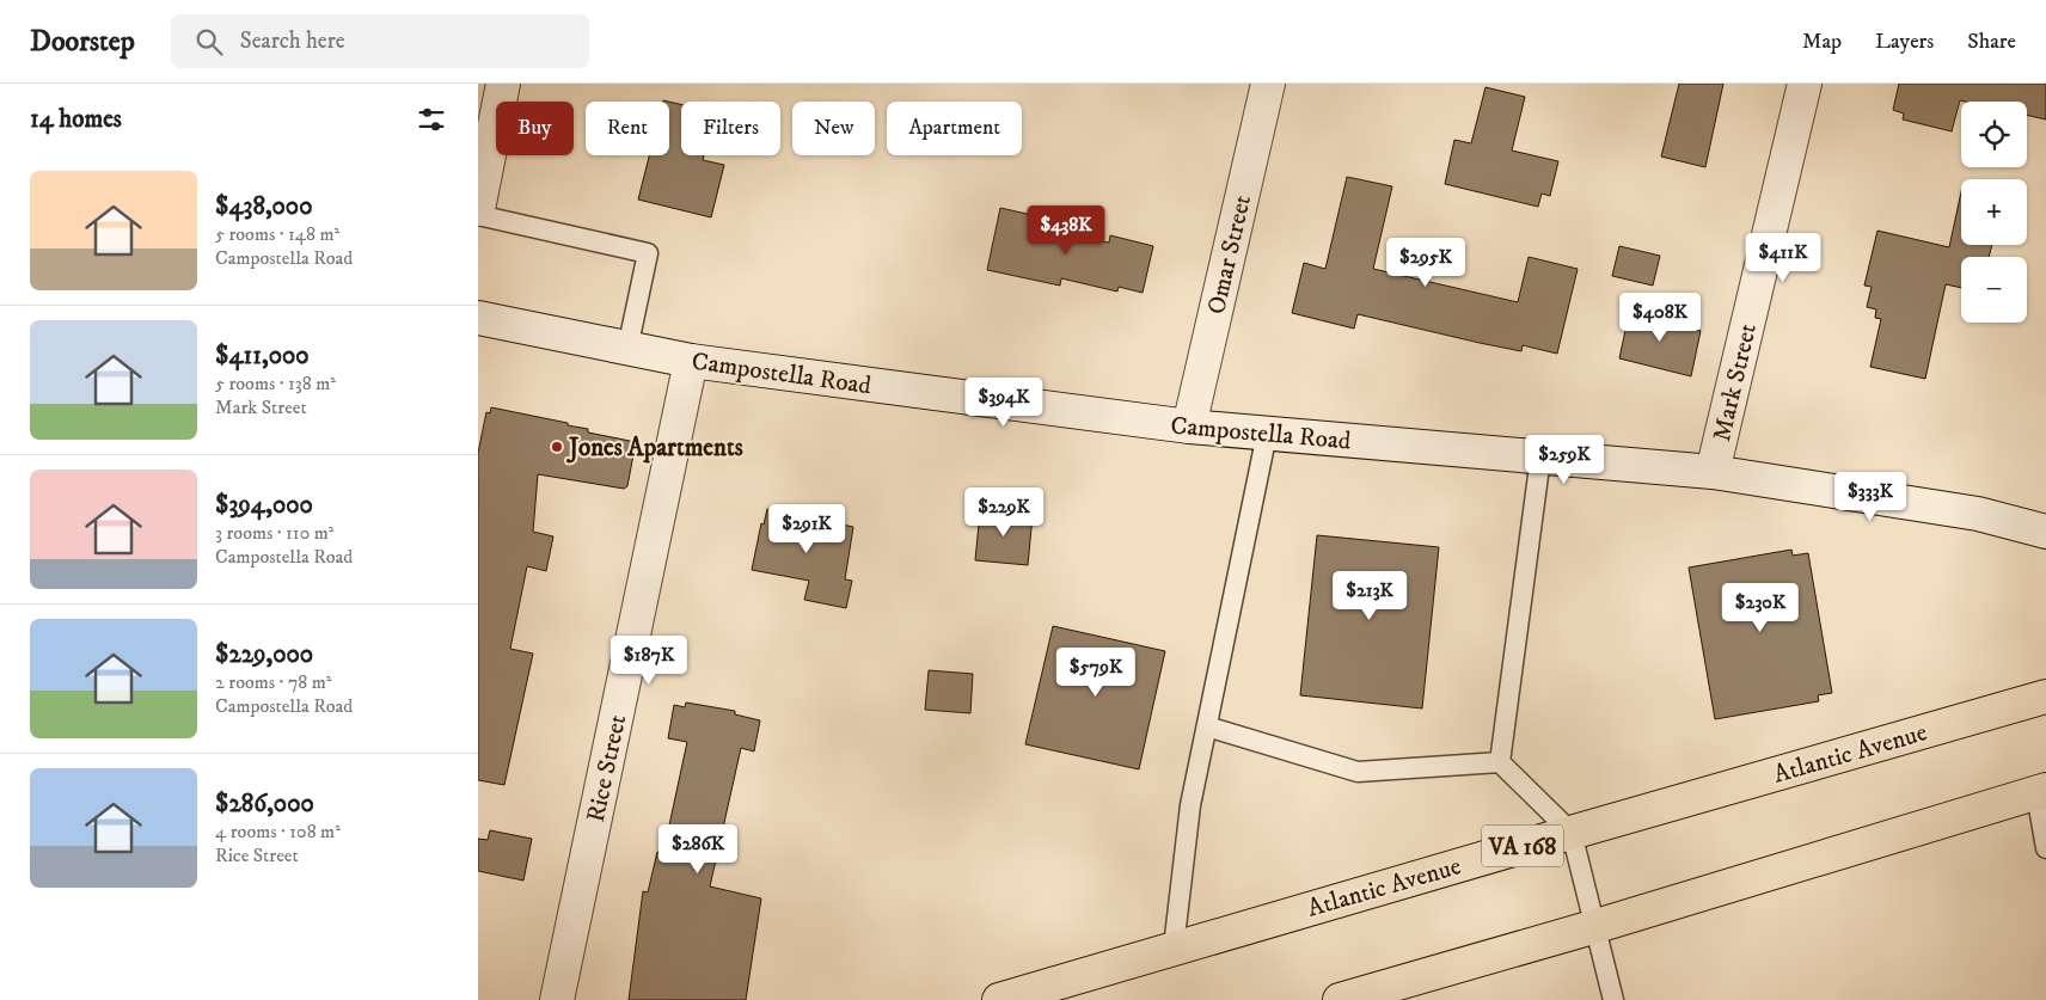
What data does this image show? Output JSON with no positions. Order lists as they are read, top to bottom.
{
  "streets": {
    "main road": [
      "Omar Street",
      "Campostella Road",
      "Mark Street",
      "Atlantic Avenue",
      "Rice Street",
      "VA 168"
    ]
  },
  "crossings": [
    ["Omar Street", "Campostella Road"],
    ["Campostella Road", "Mark Street"],
    ["Campostella Road", "Rice Street"]
  ],
  "places": ["Jones Apartments"],
  "page": {
    "header": "Doorstep",
    "search": "Search here",
    "nav": ["Map", "Layers", "Share"],
    "heading": "14 homes",
    "map_buttons": ["+", "−"],
    "chip": [
      "Buy",
      "Rent",
      "Filters",
      "New",
      "Apartment"
    ],
    "list": [
      {
        "name": "$438,000",
        "note": "5 rooms · 148 m² · Campostella Road"
      },
      {
        "name": "$411,000",
        "note": "5 rooms · 138 m² · Mark Street"
      },
      {
        "name": "$394,000",
        "note": "3 rooms · 110 m² · Campostella Road"
      },
      {
        "name": "$229,000",
        "note": "2 rooms · 78 m² · Campostella Road"
      },
      {
        "name": "$286,000",
        "note": "4 rooms · 108 m² · Rice Street"
      }
    ],
    "price": [
      "$438K",
      "$411K",
      "$295K",
      "$408K",
      "$394K",
      "$259K",
      "$333K",
      "$229K",
      "$291K",
      "$213K",
      "$230K",
      "$187K",
      "$579K",
      "$286K"
    ]
  }
}
